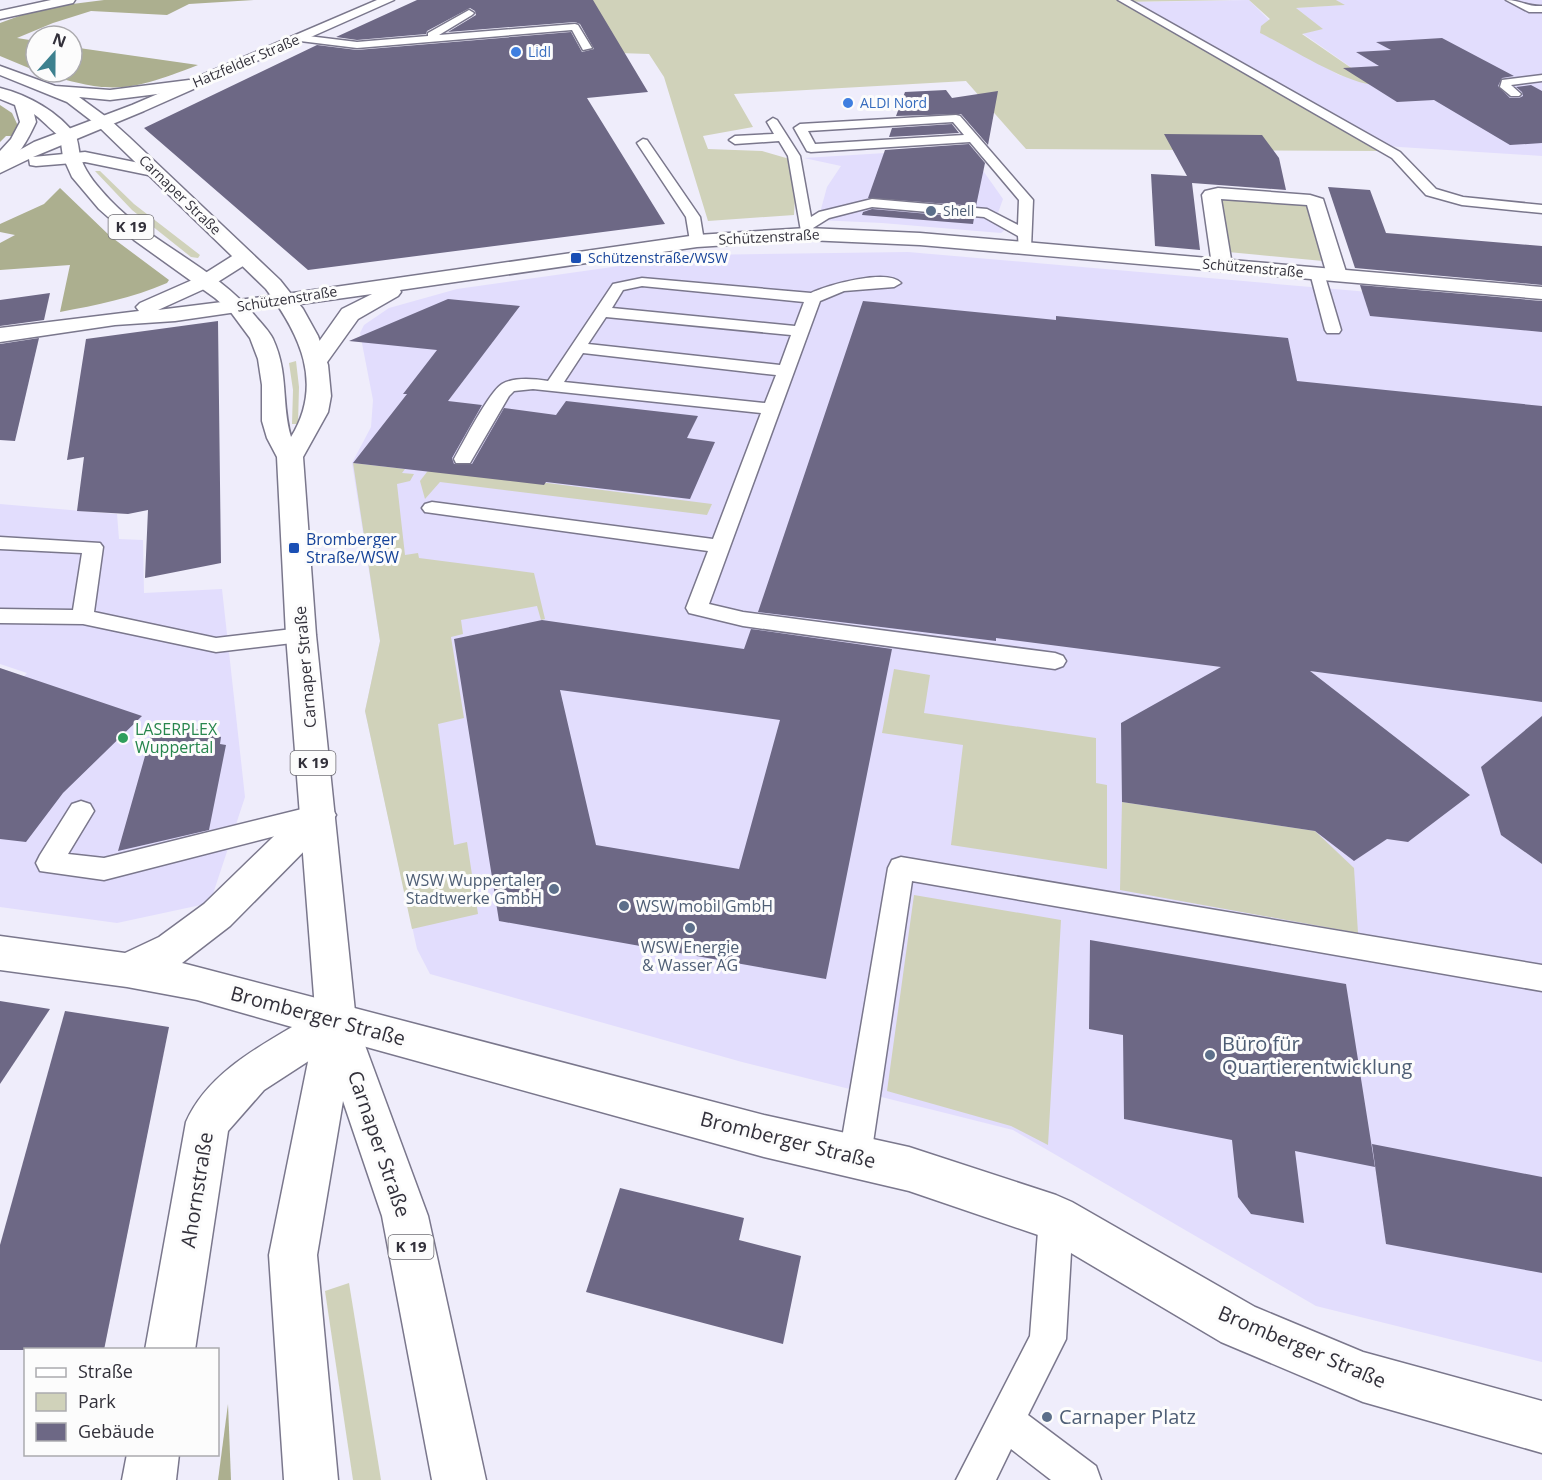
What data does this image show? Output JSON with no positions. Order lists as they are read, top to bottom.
{
  "streets": {
    "main road": [
      "Hatzfelder Straße",
      "Carnaper Straße",
      "K 19",
      "Schützenstraße",
      "Bromberger Straße",
      "Ahornstraße"
    ]
  },
  "crossings": [
    ["Hatzfelder Straße", "Carnaper Straße"],
    ["Carnaper Straße", "Schützenstraße"],
    ["Carnaper Straße", "Bromberger Straße"],
    ["Carnaper Straße", "Ahornstraße"],
    ["Bromberger Straße", "Ahornstraße"]
  ],
  "places": {
    "other": [
      "Lidl",
      "ALDI Nord",
      "Shell",
      "LASERPLEX Wuppertal",
      "WSW Wuppertaler Stadtwerke GmbH",
      "WSW mobil GmbH",
      "WSW Energie & Wasser AG",
      "Büro für Quartierentwicklung",
      "Carnaper Platz"
    ],
    "transit": ["Schützenstraße/WSW", "Bromberger Straße/WSW"]
  },
  "legend": ["Straße", "Park", "Gebäude"],
  "north": "top"
}
